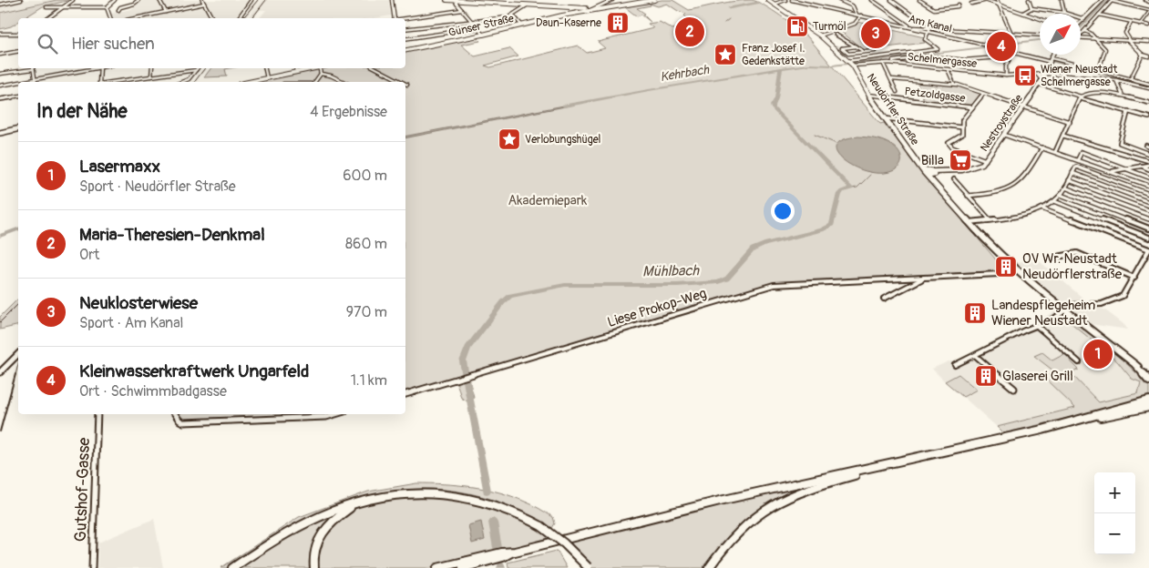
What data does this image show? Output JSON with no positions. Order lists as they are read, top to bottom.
{
  "streets": {
    "main road": ["Günser Straße", "Neudörfler Straße"],
    "street": [
      "Am Kanal",
      "Schelmergasse",
      "Petzoldgasse",
      "Nestroystraße",
      "Liese Prokop-Weg",
      "Gutshof-Gasse"
    ]
  },
  "crossings": [
    ["Schelmergasse", "Neudörfler Straße"],
    ["Schelmergasse", "Nestroystraße"],
    ["Petzoldgasse", "Neudörfler Straße"],
    ["Neudörfler Straße", "Nestroystraße"],
    ["Neudörfler Straße", "Liese Prokop-Weg"]
  ],
  "water": ["Kehrbach", "Mühlbach"],
  "parks": ["Akademiepark"],
  "places": {
    "building": [
      "Daun-Kaserne",
      "OV Wr. Neustadt Neudörflerstraße",
      "Landespflegeheim Wiener Neustadt",
      "Glaserei Grill"
    ],
    "fuel station": ["Turmöl"],
    "place": ["Franz Josef I. Gedenkstätte", "Verlobungshügel"],
    "bus stop": ["Wiener Neustadt Schelmergasse"],
    "supermarket": ["Billa"]
  },
  "north": "top right",
  "page": {
    "pins": [
      "2",
      "3",
      "4",
      "1"
    ],
    "search": "Hier suchen",
    "heading": ["In der Nähe", "4 Ergebnisse"],
    "list": [
      {
        "mark": "1",
        "name": "Lasermaxx",
        "note": "Sport · Neudörfler Straße",
        "value": "600 m"
      },
      {
        "mark": "2",
        "name": "Maria-Theresien-Denkmal",
        "note": "Ort",
        "value": "860 m"
      },
      {
        "mark": "3",
        "name": "Neuklosterwiese",
        "note": "Sport · Am Kanal",
        "value": "970 m"
      },
      {
        "mark": "4",
        "name": "Kleinwasserkraftwerk Ungarfeld",
        "note": "Ort · Schwimmbadgasse",
        "value": "1.1 km"
      }
    ],
    "map_buttons": ["+", "−"]
  }
}
